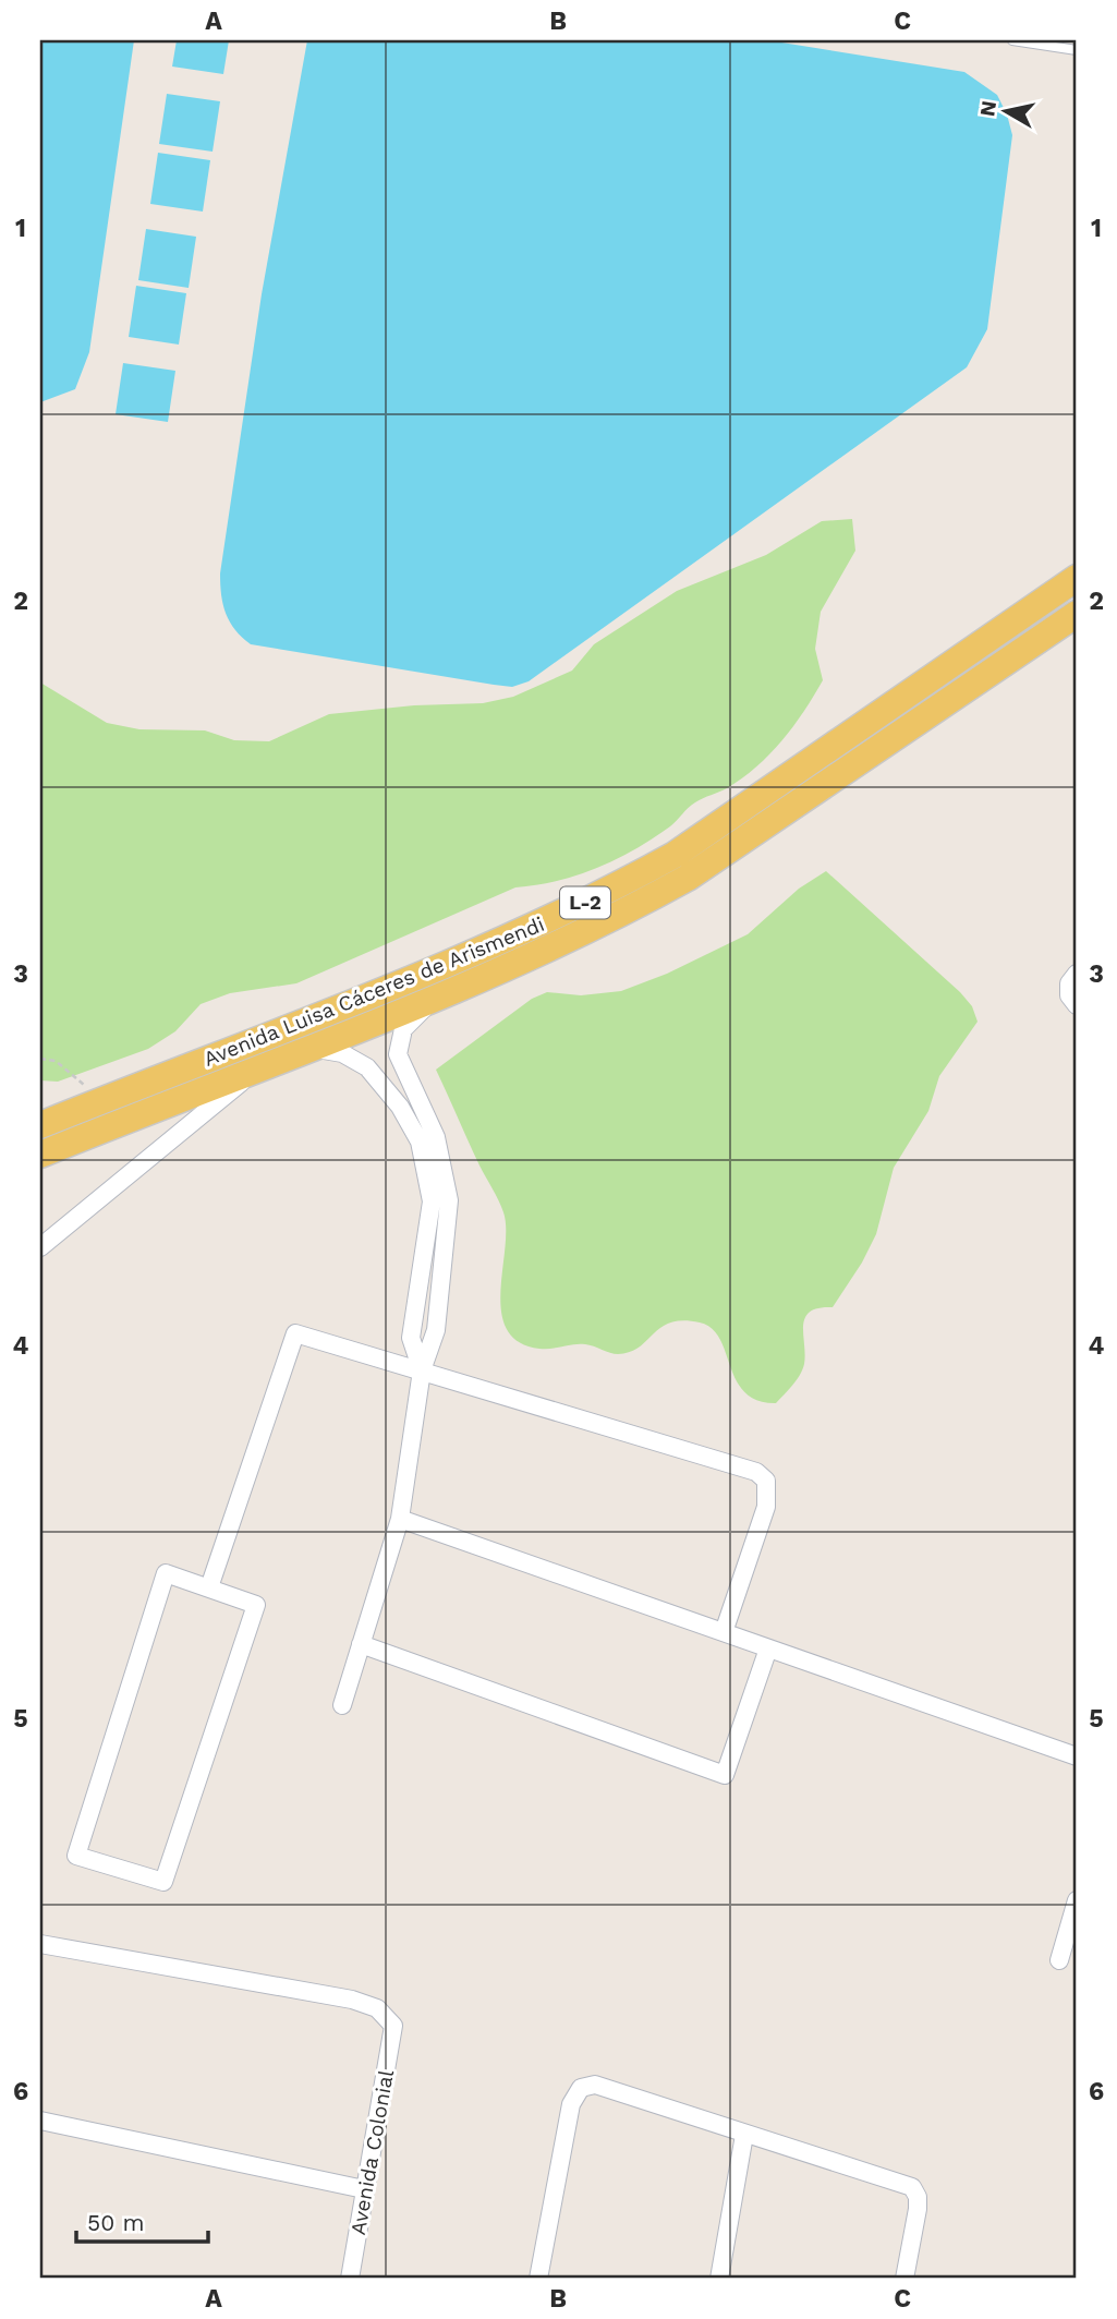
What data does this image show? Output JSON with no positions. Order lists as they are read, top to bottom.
{
  "streets": {
    "main road": ["L-2", "Avenida Luisa Cáceres de Arismendi"],
    "street": ["Avenida Colonial"]
  },
  "crossings": [
    ["L-2", "Avenida Luisa Cáceres de Arismendi"]
  ],
  "scale_bar": "50 m",
  "north": "left",
  "grid": {
    "columns": ["A", "B", "C"],
    "rows": [
      "1",
      "2",
      "3",
      "4",
      "5",
      "6"
    ]
  }
}
